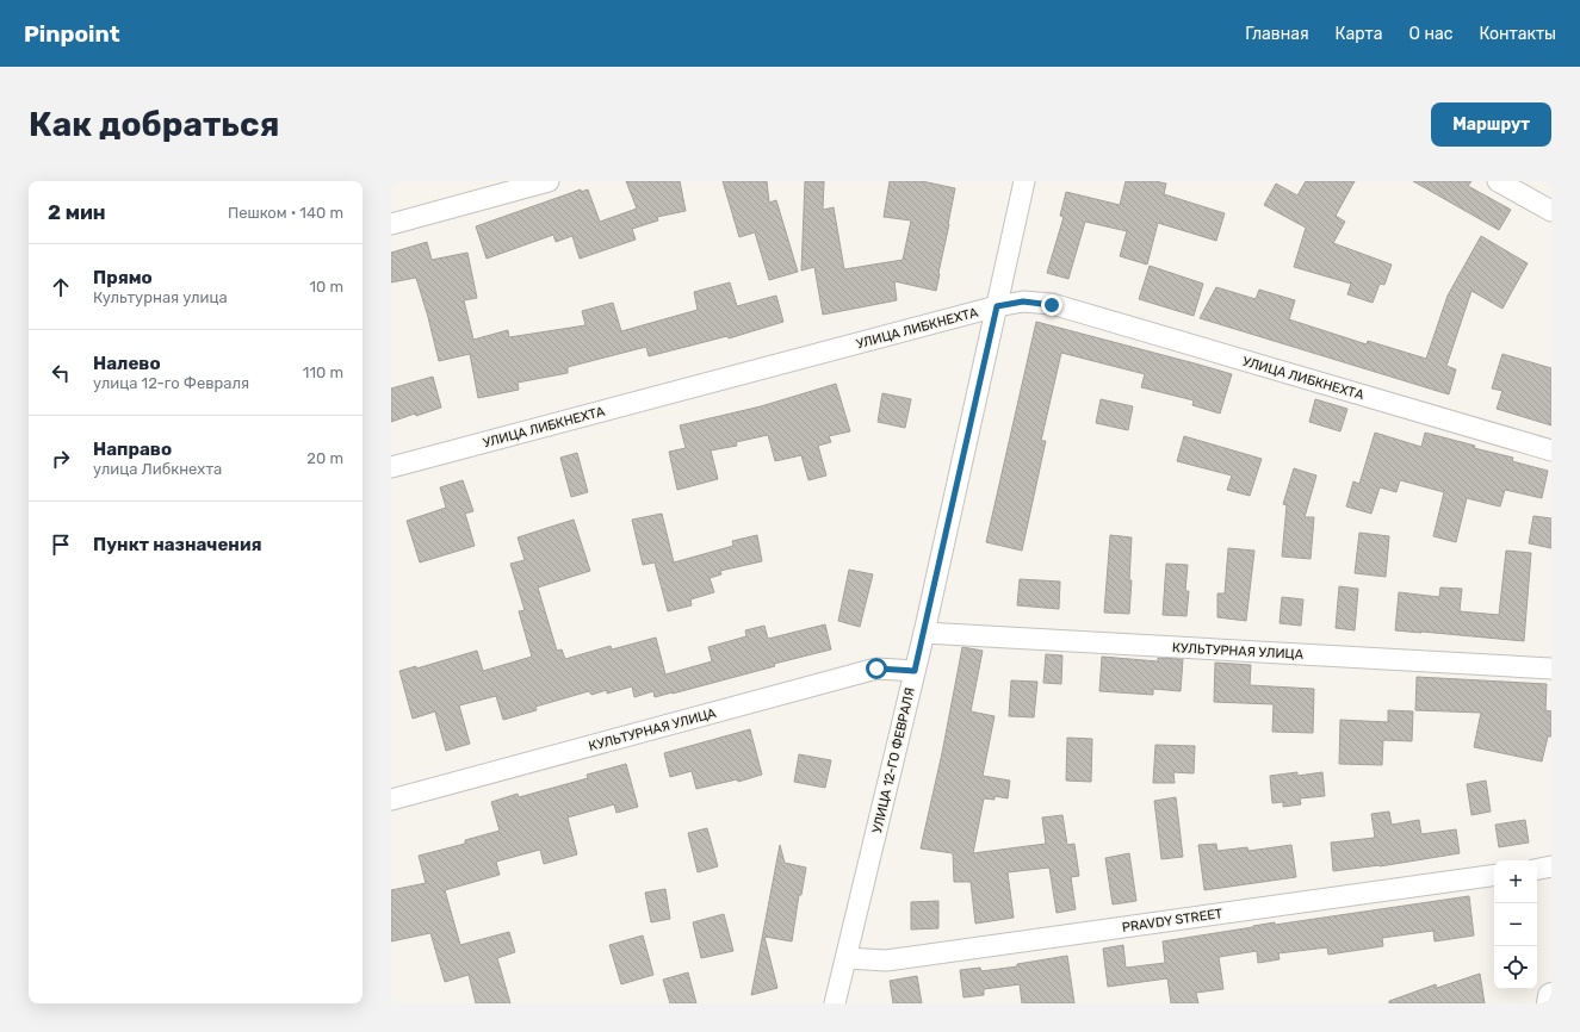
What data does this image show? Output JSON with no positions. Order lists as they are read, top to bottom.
{
  "streets": {
    "street": [
      "УЛИЦА ЛИБКНЕХТА",
      "КУЛЬТУРНАЯ УЛИЦА",
      "УЛИЦА 12-ГО ФЕВРАЛЯ",
      "PRAVDY STREET"
    ]
  },
  "crossings": [
    ["УЛИЦА ЛИБКНЕХТА", "УЛИЦА 12-ГО ФЕВРАЛЯ"],
    ["КУЛЬТУРНАЯ УЛИЦА", "УЛИЦА 12-ГО ФЕВРАЛЯ"],
    ["УЛИЦА 12-ГО ФЕВРАЛЯ", "PRAVDY STREET"]
  ],
  "page": {
    "header": "Pinpoint",
    "nav": [
      "Главная",
      "Карта",
      "О нас",
      "Контакты"
    ],
    "buttons": "Маршрут",
    "title": "Как добраться",
    "heading": ["2 мин", "Пешком · 140 m"],
    "list": [
      ["Прямо", "Культурная улица", "10 m"],
      ["Налево", "улица 12-го Февраля", "110 m"],
      ["Направо", "улица Либкнехта", "20 m"],
      "Пункт назначения"
    ],
    "map_buttons": ["+", "−"]
  }
}
